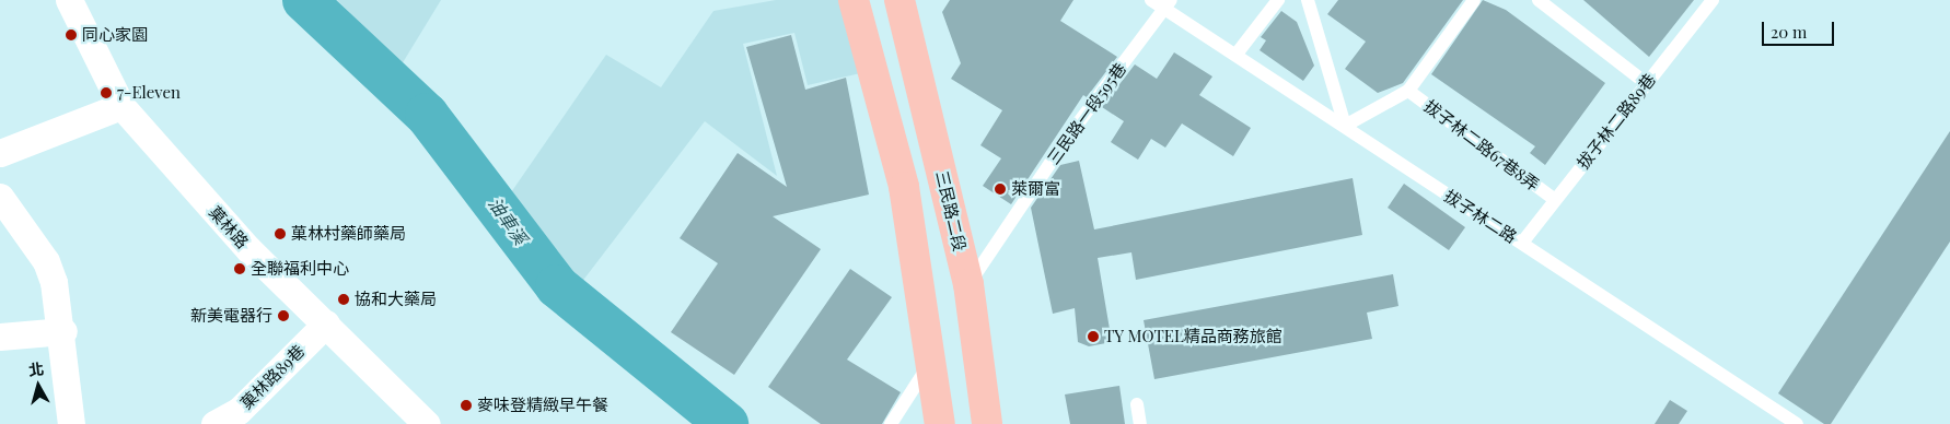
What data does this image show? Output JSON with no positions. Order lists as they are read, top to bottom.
{
  "streets": {
    "main road": ["三民路二段"],
    "street": ["菓林路", "菓林路89巷"],
    "lane": [
      "三民路一段595巷",
      "拔子林二路89巷",
      "拔子林二路67巷8弄",
      "拔子林二路"
    ]
  },
  "crossings": [
    ["三民路一段595巷", "三民路二段"],
    ["三民路一段595巷", "拔子林二路"],
    ["拔子林二路89巷", "拔子林二路67巷8弄"],
    ["拔子林二路89巷", "拔子林二路"],
    ["菓林路", "菓林路89巷"]
  ],
  "water": ["油車溪"],
  "places": [
    "同心家園",
    "7-Eleven",
    "萊爾富",
    "菓林村藥師藥局",
    "全聯福利中心",
    "協和大藥局",
    "新美電器行",
    "TY MOTEL精品商務旅館",
    "麥味登精緻早午餐"
  ],
  "scale_bar": "20 m",
  "north": "top"
}
